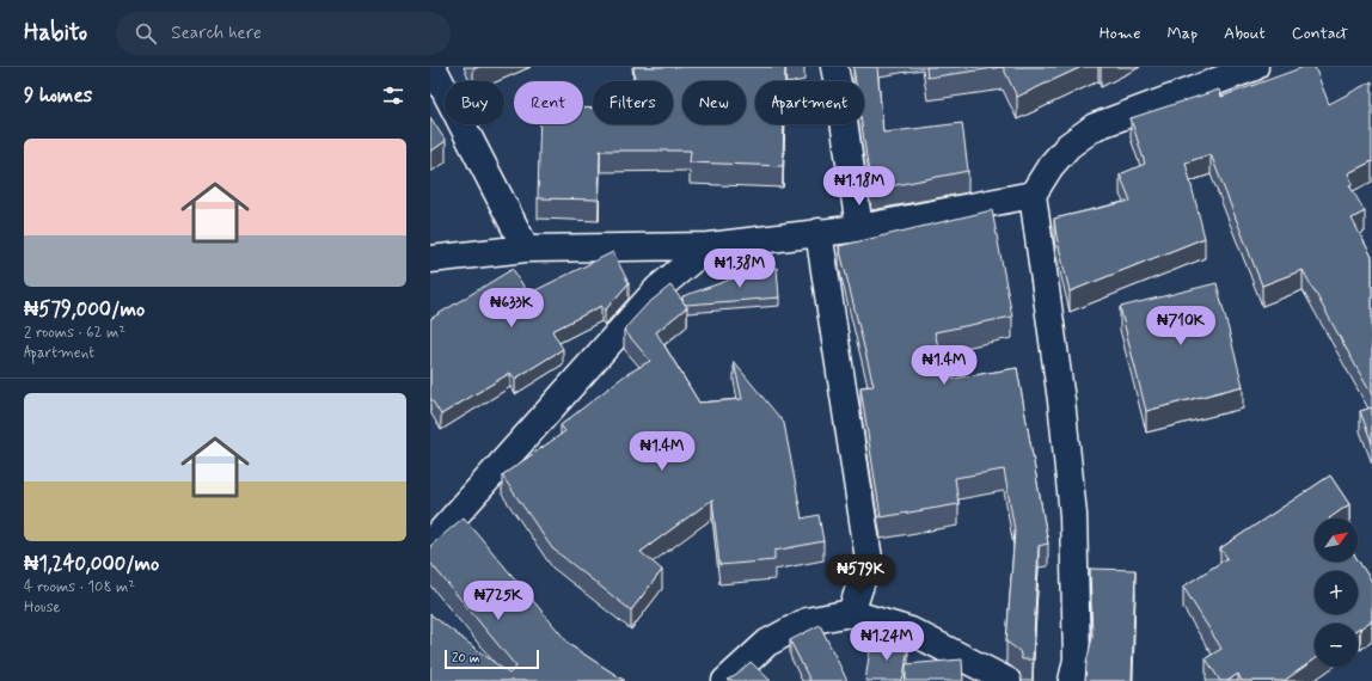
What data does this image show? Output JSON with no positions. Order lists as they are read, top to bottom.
{
  "scale_bar": "20 m",
  "north": "top right",
  "page": {
    "header": "Habito",
    "search": "Search here",
    "nav": [
      "Home",
      "Map",
      "About",
      "Contact"
    ],
    "heading": "9 homes",
    "chip": [
      "Buy",
      "Rent",
      "Filters",
      "New",
      "Apartment"
    ],
    "list": [
      {
        "name": "₦579,000/mo",
        "note": "2 rooms · 62 m² · Apartment"
      },
      {
        "name": "₦1,240,000/mo",
        "note": "4 rooms · 108 m² · House"
      }
    ],
    "price": [
      "₦1.18M",
      "₦1.38M",
      "₦633K",
      "₦710K",
      "₦1.4M",
      "₦1.4M",
      "₦579K",
      "₦725K",
      "₦1.24M"
    ],
    "map_buttons": ["+", "−"],
    "scale": "20 m"
  }
}
